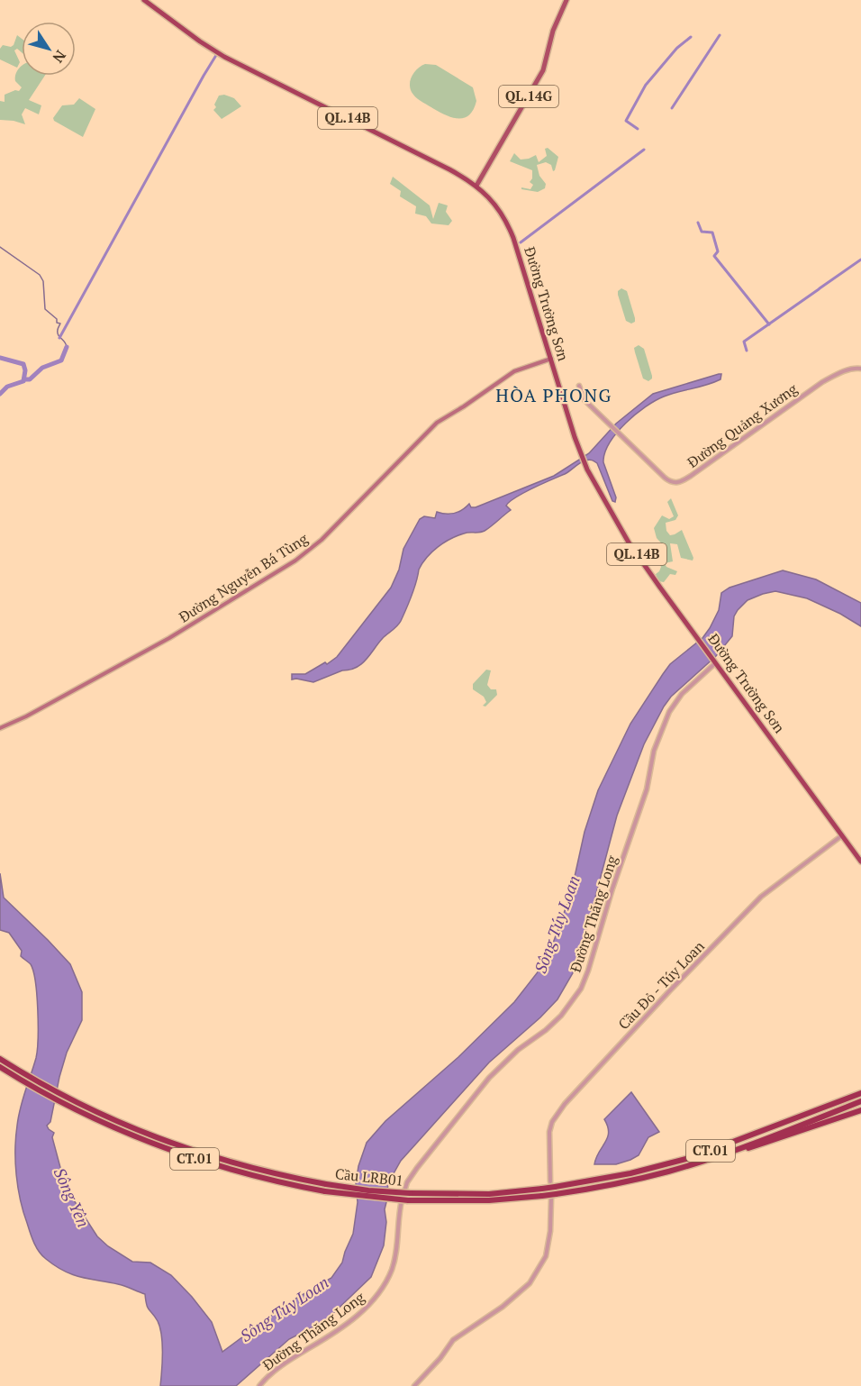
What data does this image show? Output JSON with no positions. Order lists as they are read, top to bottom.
{
  "streets": {
    "highway": [
      "QL.14B",
      "Đường Trường Sơn",
      "CT.01",
      "Cầu LRB01"
    ],
    "main road": ["QL.14G", "Đường Nguyễn Bá Tùng"],
    "street": ["Đường Quảng Xương", "Đường Thăng Long", "Cầu Đỏ - Túy Loan"]
  },
  "crossings": [
    ["QL.14G", "Đường Trường Sơn"],
    ["Đường Trường Sơn", "Đường Nguyễn Bá Tùng"],
    ["Đường Trường Sơn", "Đường Thăng Long"],
    ["Đường Trường Sơn", "Cầu Đỏ - Túy Loan"],
    ["Đường Thăng Long", "CT.01"],
    ["Đường Thăng Long", "Cầu LRB01"],
    ["CT.01", "Cầu LRB01"]
  ],
  "districts": ["HÒA PHONG"],
  "water": ["Sông Túy Loan", "Sông Yên"],
  "north": "bottom right"
}
